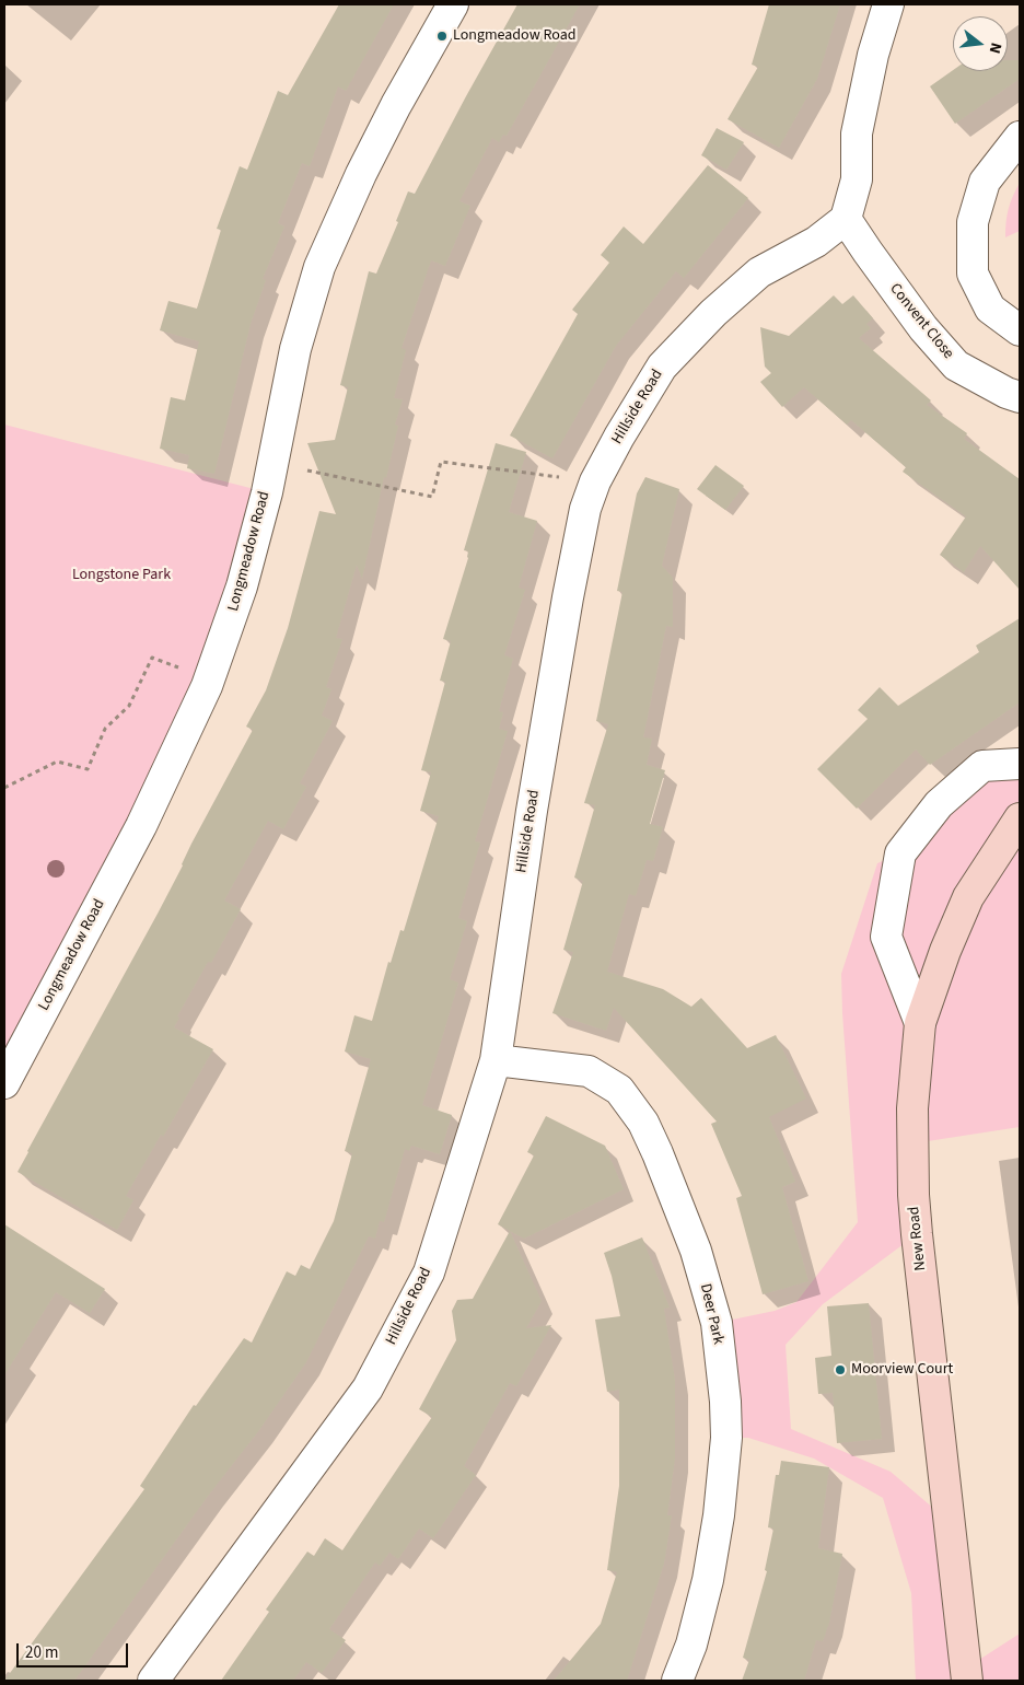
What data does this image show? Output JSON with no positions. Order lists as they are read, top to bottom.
{
  "streets": {
    "main road": ["New Road"],
    "street": [
      "Convent Close",
      "Hillside Road",
      "Longmeadow Road",
      "Deer Park"
    ]
  },
  "crossings": [
    ["Convent Close", "Hillside Road"],
    ["Hillside Road", "Deer Park"]
  ],
  "parks": ["Longstone Park"],
  "places": ["Longmeadow Road", "Moorview Court"],
  "scale_bar": "20 m",
  "north": "right"
}
